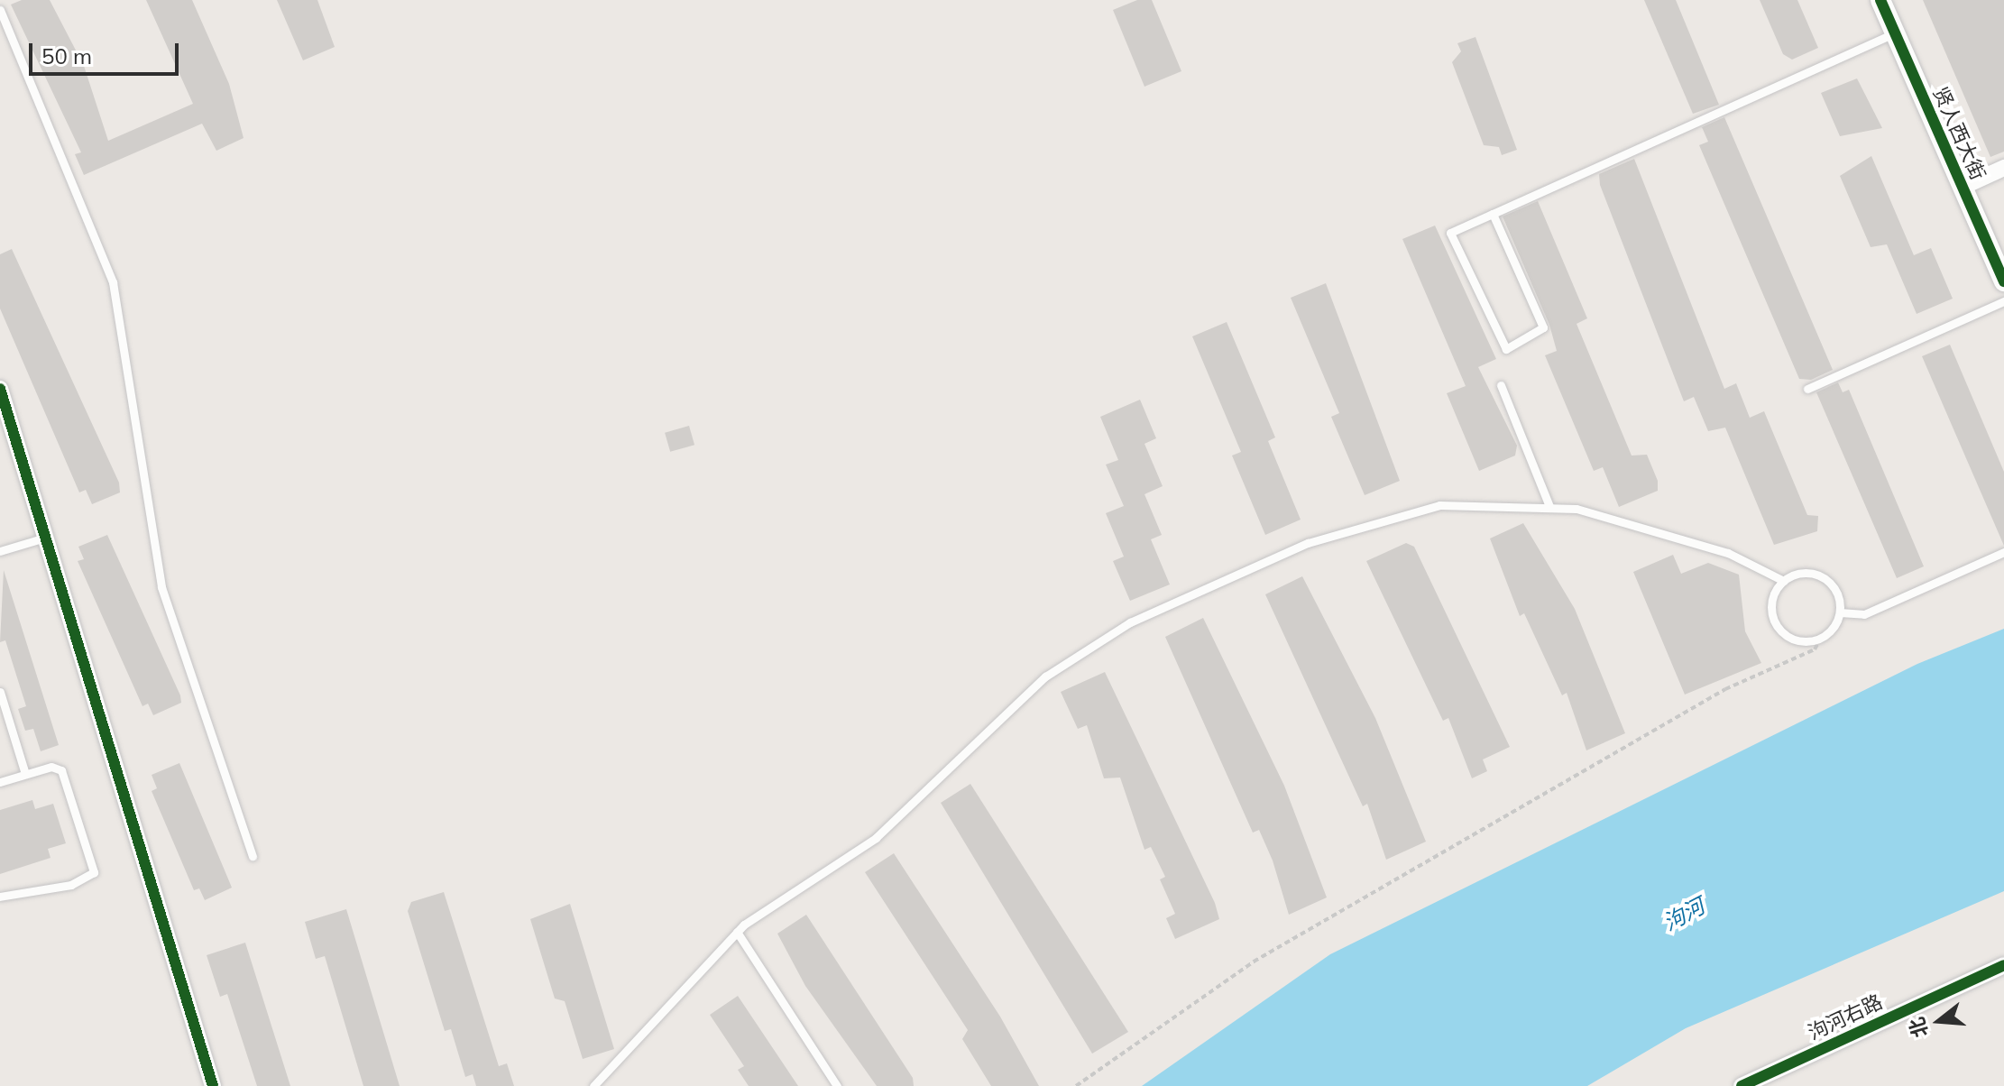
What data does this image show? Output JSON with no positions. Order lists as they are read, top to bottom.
{
  "streets": {
    "street": ["贤人西大街", "泃河右路"]
  },
  "water": ["泃河"],
  "scale_bar": "50 m",
  "north": "left"
}
